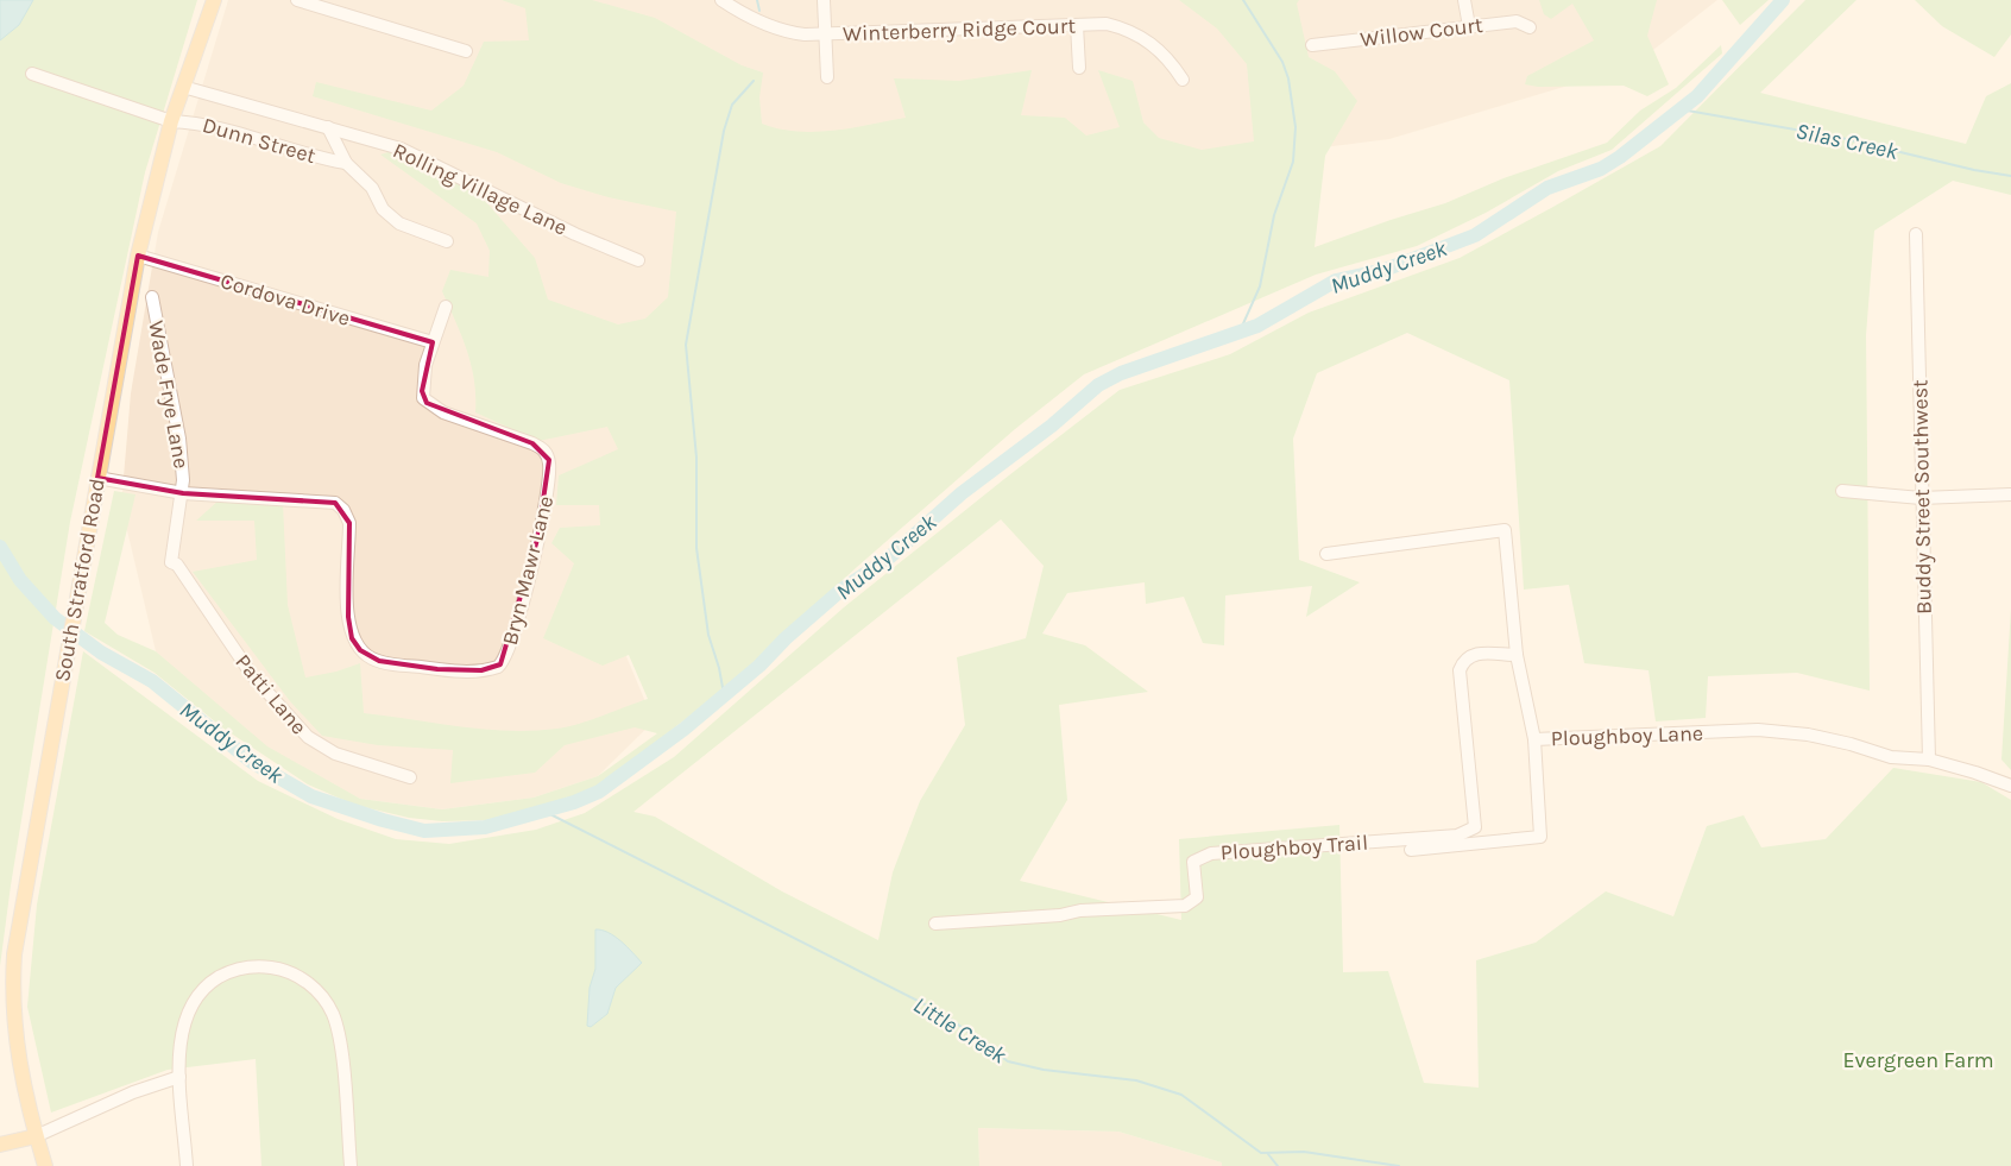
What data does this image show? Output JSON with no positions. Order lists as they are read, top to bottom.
{
  "streets": {
    "main road": ["South Stratford Road"],
    "street": [
      "Winterberry Ridge Court",
      "Willow Court",
      "Dunn Street",
      "Rolling Village Lane",
      "Cordova Drive",
      "Wade Frye Lane",
      "Buddy Street Southwest",
      "Bryn Mawr Lane",
      "Patti Lane",
      "Ploughboy Lane",
      "Ploughboy Trail"
    ]
  },
  "crossings": [
    ["Dunn Street", "South Stratford Road"],
    ["Rolling Village Lane", "South Stratford Road"],
    ["Cordova Drive", "Bryn Mawr Lane"],
    ["Cordova Drive", "South Stratford Road"],
    ["Wade Frye Lane", "Bryn Mawr Lane"],
    ["Wade Frye Lane", "Patti Lane"],
    ["Buddy Street Southwest", "Ploughboy Lane"],
    ["Bryn Mawr Lane", "South Stratford Road"],
    ["Ploughboy Lane", "Ploughboy Trail"]
  ],
  "water": ["Silas Creek", "Muddy Creek", "Little Creek"],
  "parks": ["Evergreen Farm"]
}
